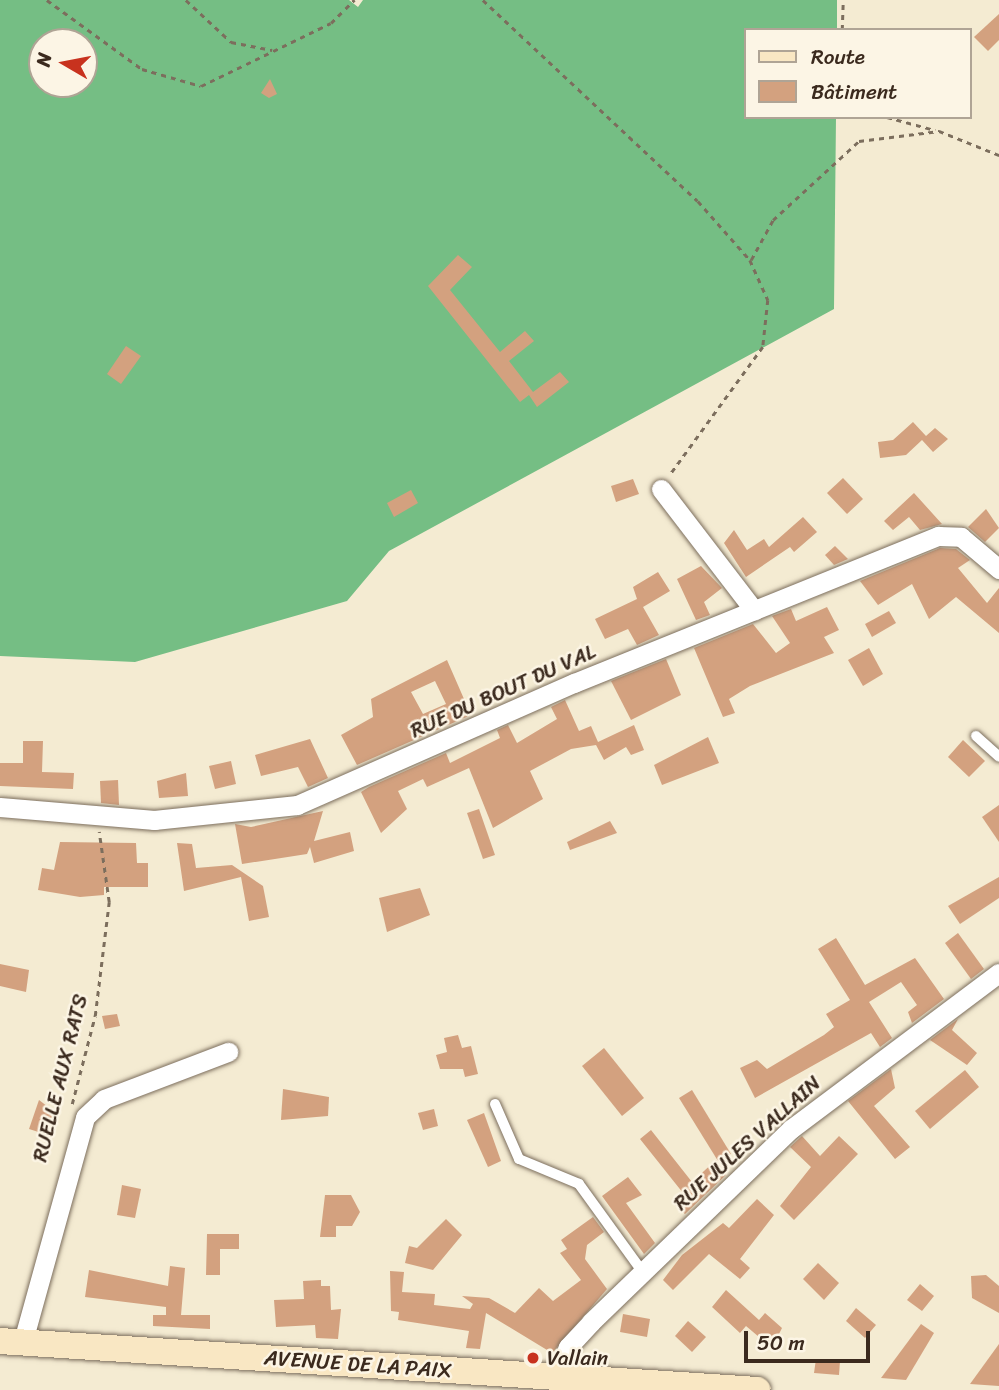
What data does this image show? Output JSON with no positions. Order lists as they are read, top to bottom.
{
  "streets": {
    "main road": ["AVENUE DE LA PAIX"],
    "street": ["RUE DU BOUT DU VAL", "RUE JULES VALLAIN"],
    "path": ["RUELLE AUX RATS"]
  },
  "crossings": [
    ["RUE DU BOUT DU VAL", "RUELLE AUX RATS"],
    ["RUE JULES VALLAIN", "AVENUE DE LA PAIX"]
  ],
  "places": ["Vallain"],
  "legend": ["Route", "Bâtiment"],
  "scale_bar": "50 m",
  "north": "left"
}
